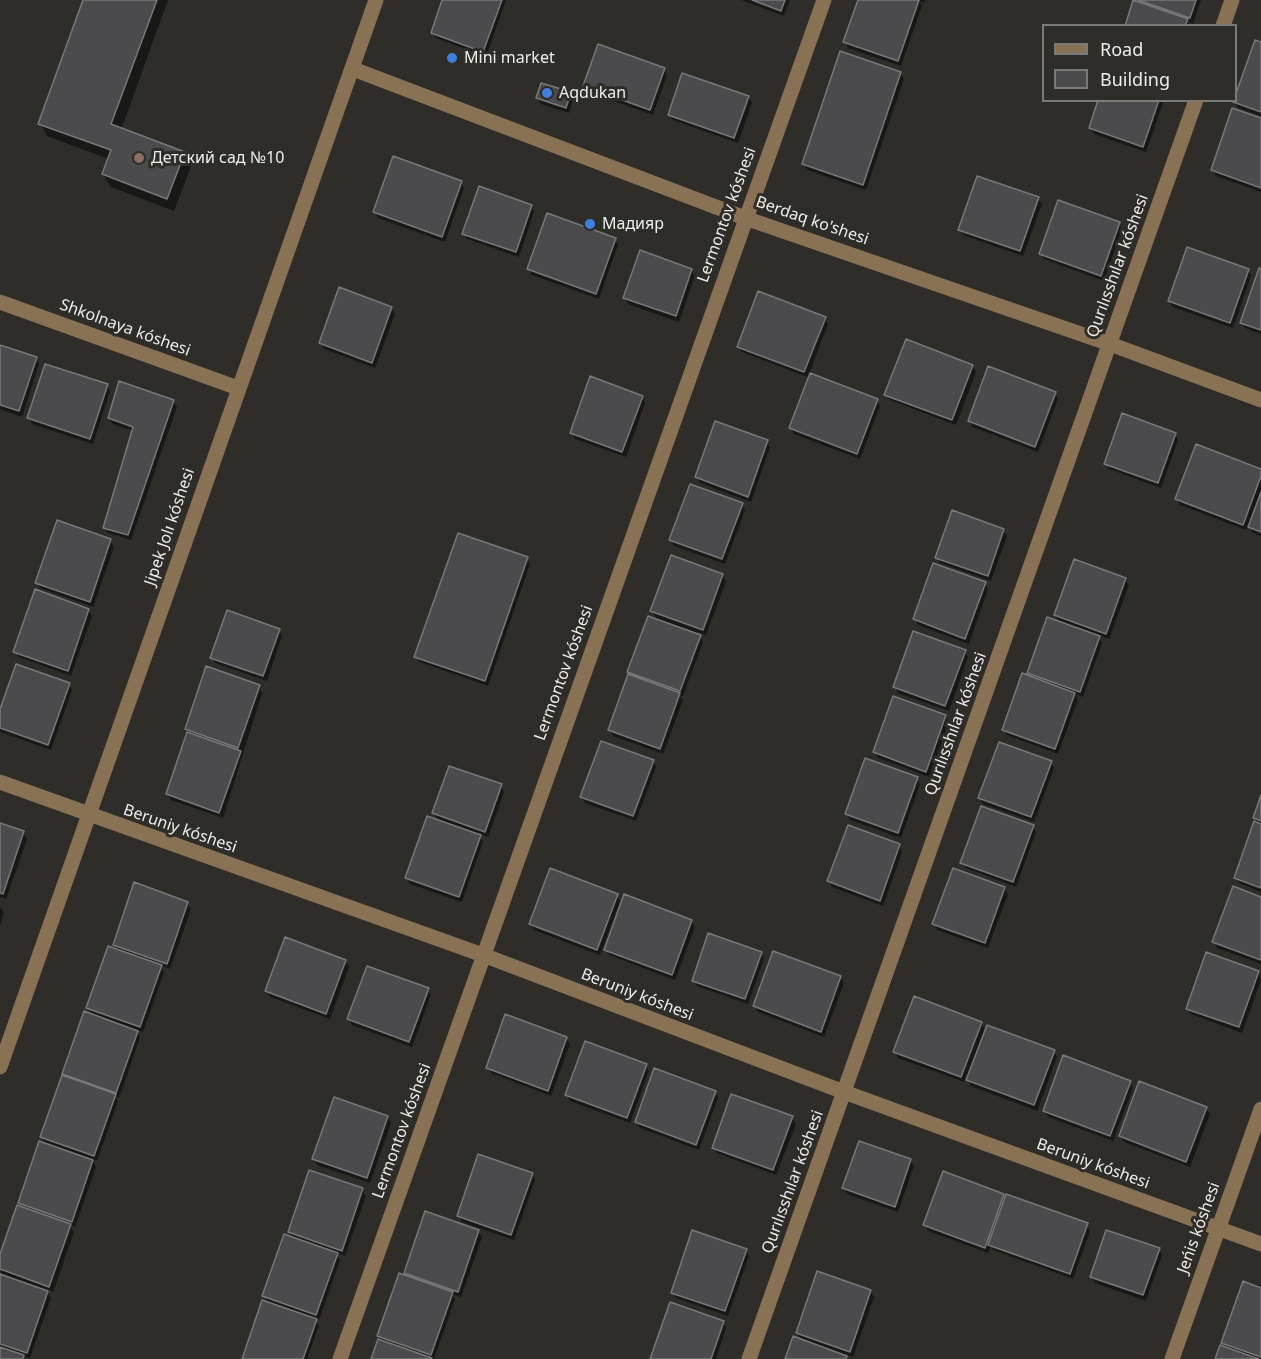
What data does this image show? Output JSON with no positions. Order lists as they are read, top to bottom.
{
  "streets": {
    "street": [
      "Lermontov kóshesi",
      "Berdaq ko'shesi",
      "Qurılısshılar kóshesi",
      "Shkolnaya kóshesi",
      "Jipek Jolı kóshesi",
      "Beruniy kóshesi",
      "Jeńis kóshesi"
    ]
  },
  "crossings": [
    ["Lermontov kóshesi", "Berdaq ko'shesi"],
    ["Lermontov kóshesi", "Beruniy kóshesi"],
    ["Berdaq ko'shesi", "Qurılısshılar kóshesi"],
    ["Berdaq ko'shesi", "Jipek Jolı kóshesi"],
    ["Qurılısshılar kóshesi", "Beruniy kóshesi"],
    ["Shkolnaya kóshesi", "Jipek Jolı kóshesi"],
    ["Jipek Jolı kóshesi", "Beruniy kóshesi"],
    ["Beruniy kóshesi", "Jeńis kóshesi"]
  ],
  "places": [
    "Mini market",
    "Aqdukan",
    "Детский сад №10",
    "Мадияр"
  ],
  "legend": ["Road", "Building"]
}
